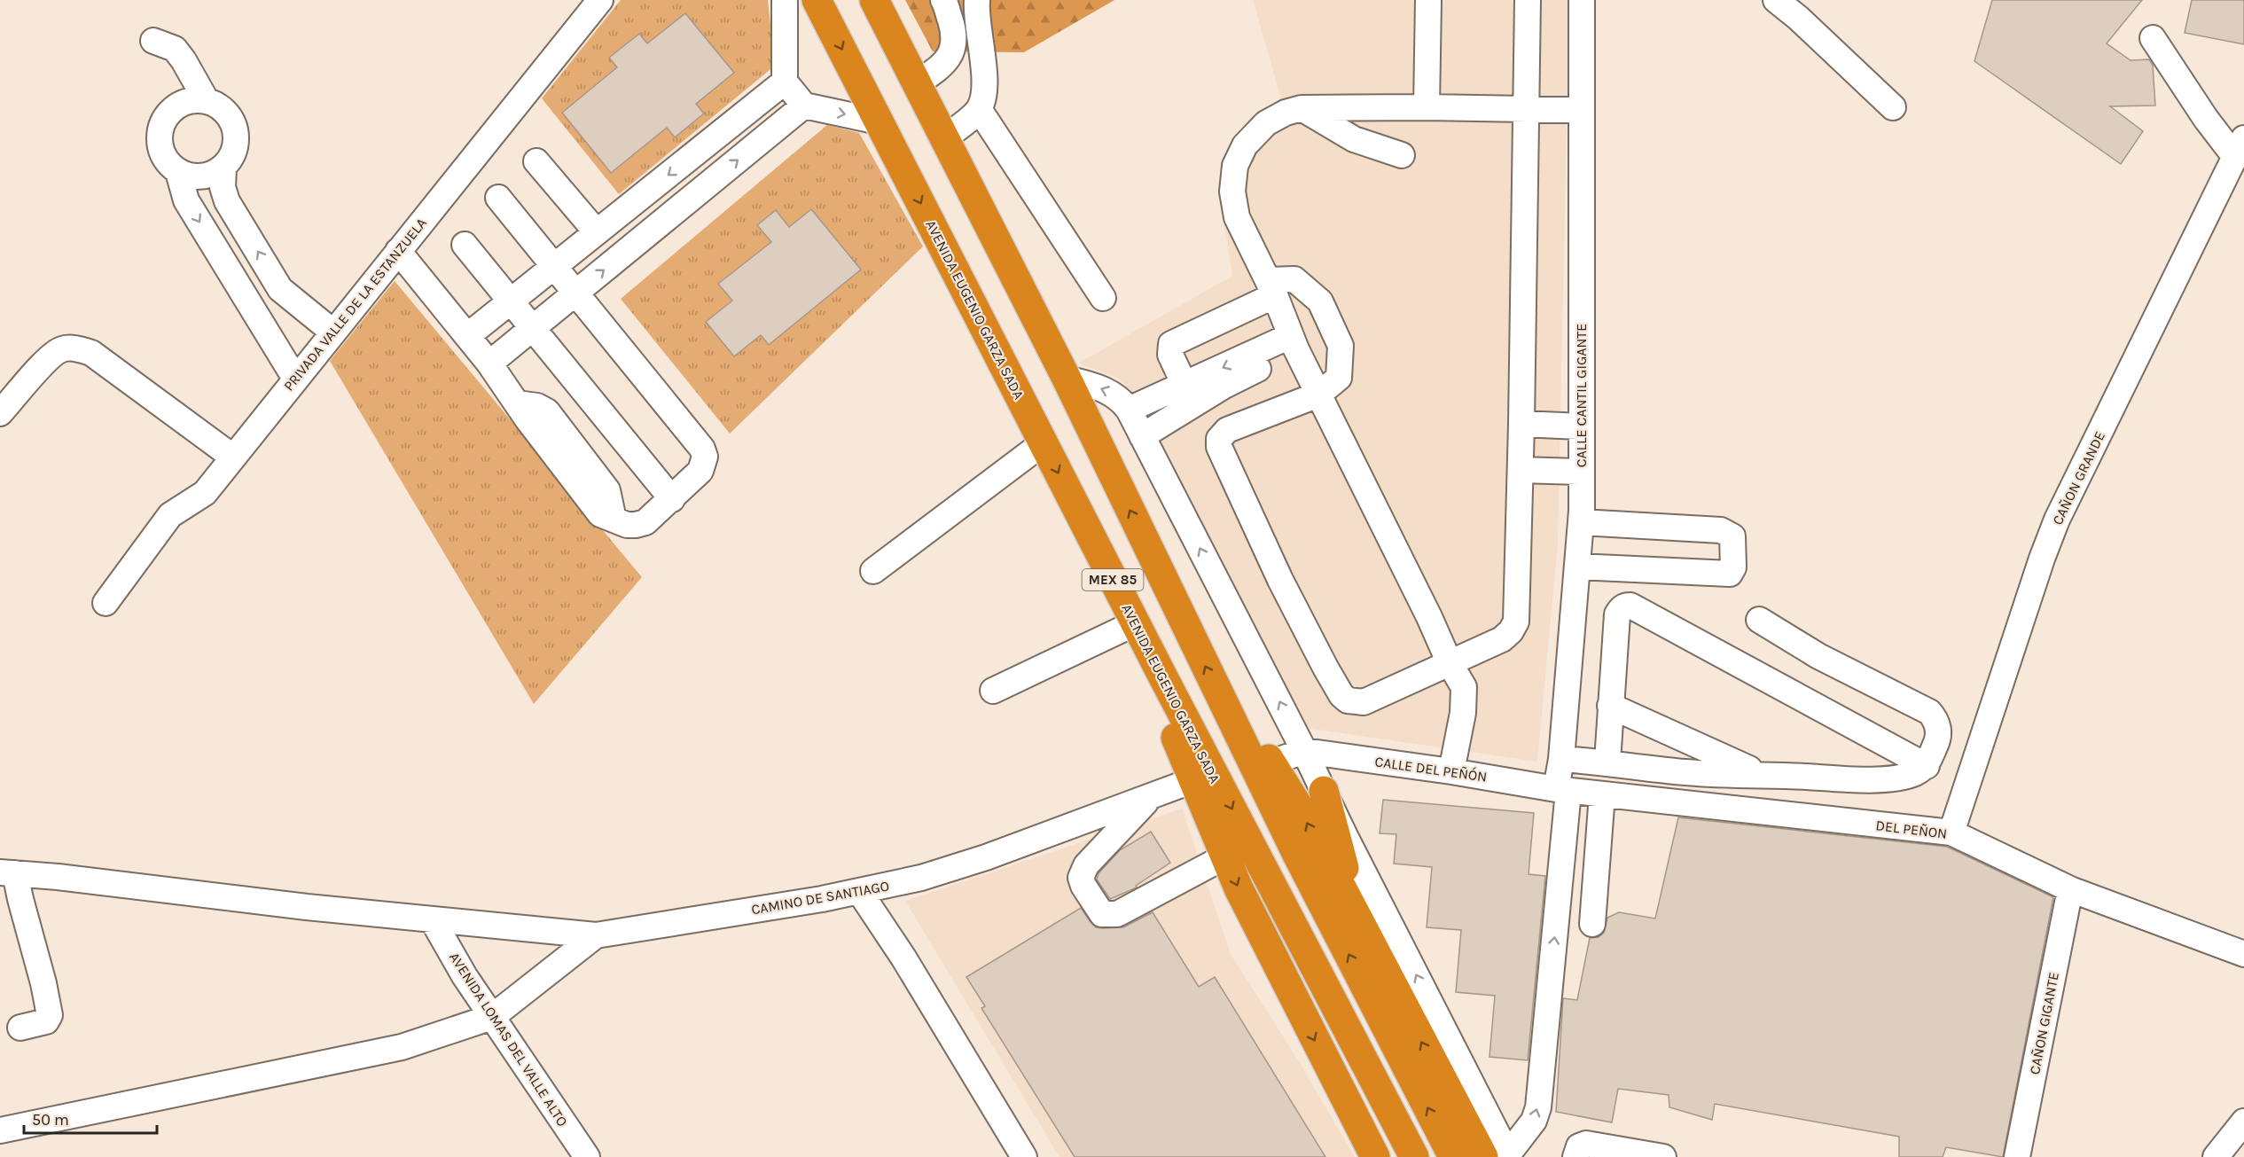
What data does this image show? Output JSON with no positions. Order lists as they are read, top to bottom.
{
  "streets": {
    "highway": ["AVENIDA EUGENIO GARZA SADA", "MEX 85"],
    "street": [
      "PRIVADA VALLE DE LA ESTANZUELA",
      "CALLE CANTIL GIGANTE",
      "CAÑON GRANDE",
      "CALLE DEL PEÑÓN",
      "DEL PEÑON",
      "CAMINO DE SANTIAGO",
      "CAÑON GIGANTE",
      "AVENIDA LOMAS DEL VALLE ALTO"
    ]
  },
  "crossings": [
    ["CALLE CANTIL GIGANTE", "CALLE DEL PEÑÓN"],
    ["CALLE CANTIL GIGANTE", "DEL PEÑON"],
    ["CAÑON GRANDE", "DEL PEÑON"],
    ["CALLE DEL PEÑÓN", "DEL PEÑON"],
    ["DEL PEÑON", "CAÑON GIGANTE"],
    ["CAMINO DE SANTIAGO", "AVENIDA LOMAS DEL VALLE ALTO"]
  ],
  "scale_bar": "50 m"
}
